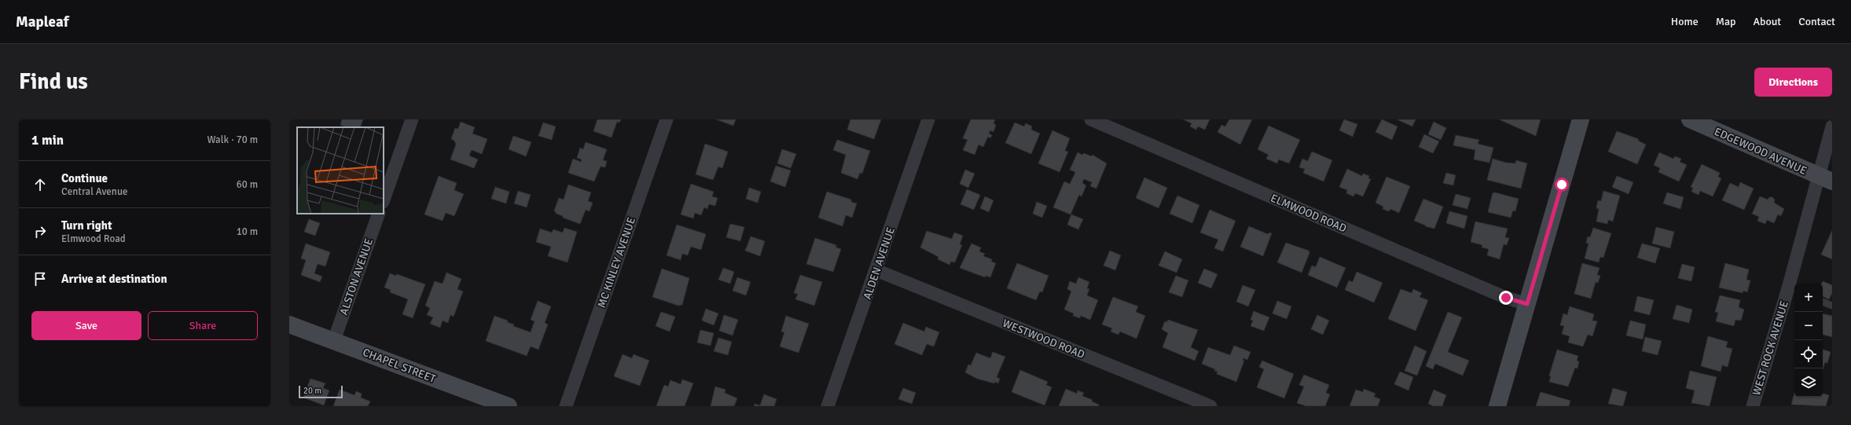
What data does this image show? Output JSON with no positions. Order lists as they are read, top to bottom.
{
  "streets": {
    "street": [
      "EDGEWOOD AVENUE",
      "ELMWOOD ROAD",
      "MC KINLEY AVENUE",
      "ALDEN AVENUE",
      "ALSTON AVENUE",
      "WESTWOOD ROAD",
      "WEST ROCK AVENUE",
      "CHAPEL STREET"
    ]
  },
  "crossings": [
    ["EDGEWOOD AVENUE", "WEST ROCK AVENUE"],
    ["ALDEN AVENUE", "WESTWOOD ROAD"],
    ["ALSTON AVENUE", "CHAPEL STREET"]
  ],
  "scale_bar": "20 m",
  "page": {
    "header": "Mapleaf",
    "nav": [
      "Home",
      "Map",
      "About",
      "Contact"
    ],
    "buttons": [
      "Directions",
      ["Save", "Share"]
    ],
    "title": "Find us",
    "heading": ["1 min", "Walk · 70 m"],
    "list": [
      ["Continue", "Central Avenue", "60 m"],
      ["Turn right", "Elmwood Road", "10 m"],
      "Arrive at destination"
    ],
    "map_buttons": ["+", "−"],
    "scale": "20 m"
  }
}
